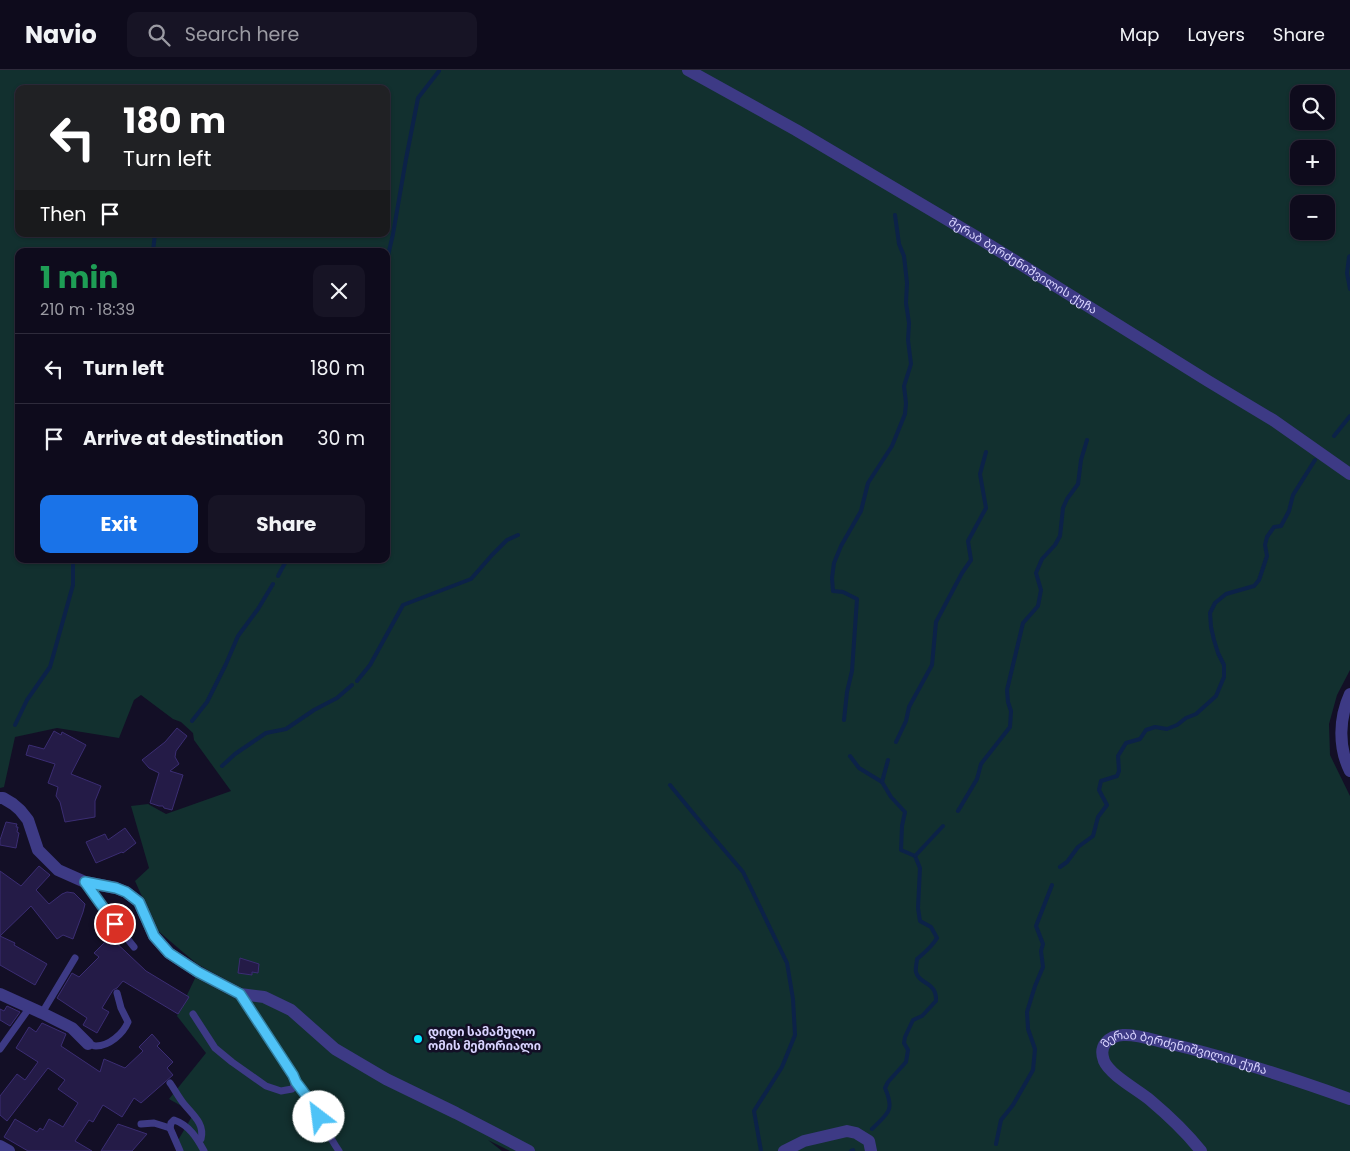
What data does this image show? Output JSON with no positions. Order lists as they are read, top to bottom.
{
  "streets": {
    "street": ["მერაბ ბერძენიშვილის ქუჩა"]
  },
  "places": ["დიდი სამამულო ომის მემორიალი"],
  "page": {
    "header": "Navio",
    "search": "Search here",
    "nav": ["Map", "Layers", "Share"],
    "map_buttons": ["+", "−"],
    "turn": ["180 m", "Turn left"],
    "then": "Then",
    "heading": ["1 min", "210 m · 18:39"],
    "list": [
      {
        "name": "Turn left",
        "value": "180 m"
      },
      {
        "name": "Arrive at destination",
        "value": "30 m"
      }
    ],
    "buttons": ["Exit", "Share"]
  }
}
